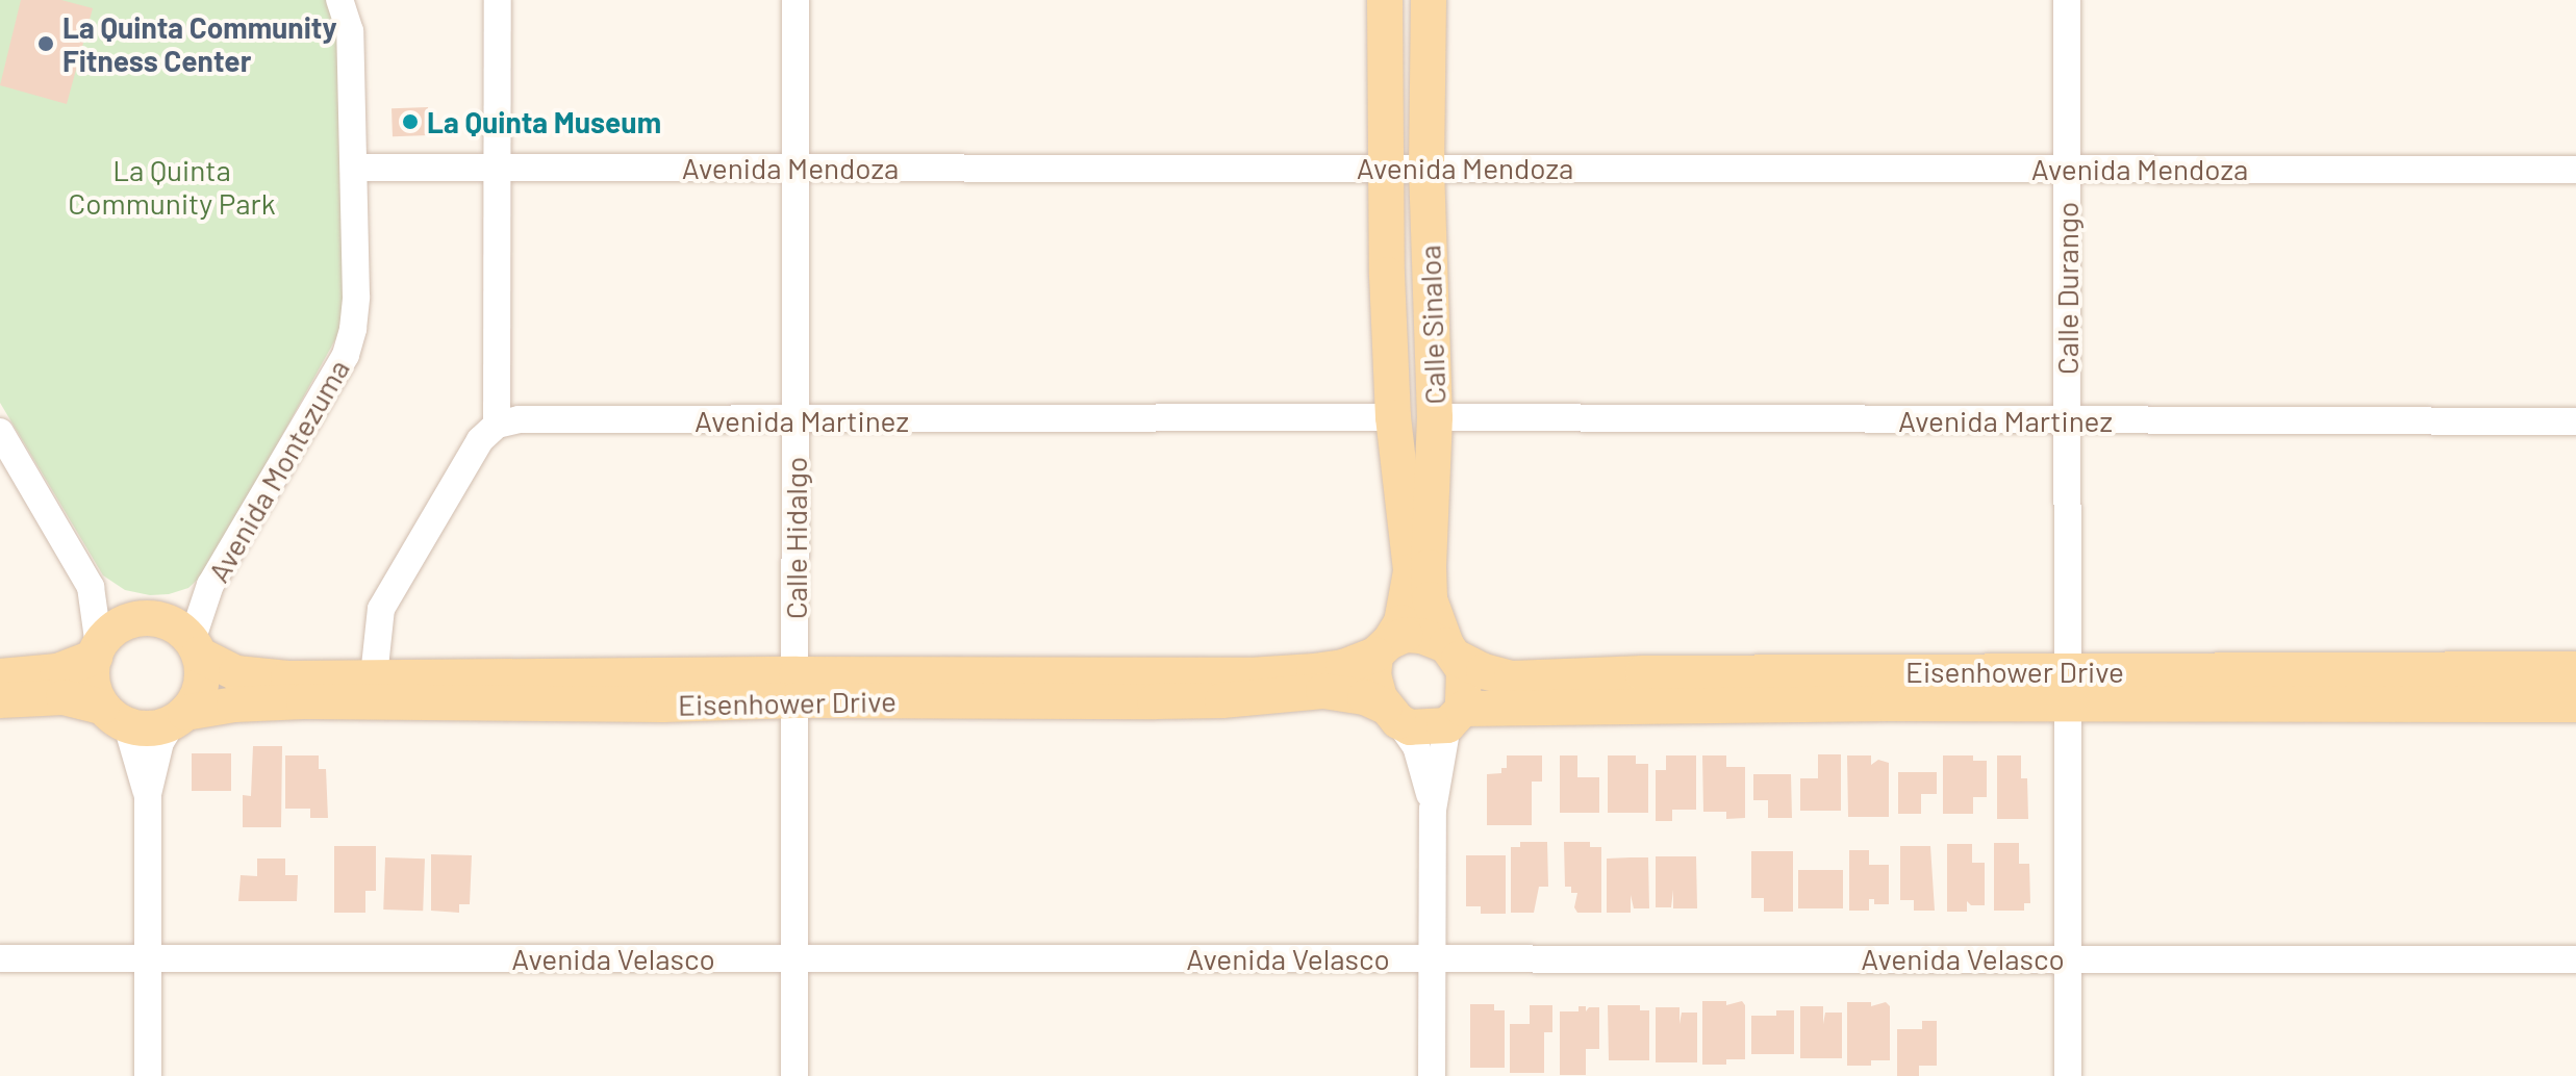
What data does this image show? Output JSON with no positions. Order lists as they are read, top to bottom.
{
  "streets": {
    "main road": ["Calle Sinaloa", "Eisenhower Drive"],
    "street": [
      "Avenida Mendoza",
      "Calle Durango",
      "Avenida Martinez",
      "Avenida Montezuma",
      "Calle Hidalgo",
      "Avenida Velasco"
    ]
  },
  "crossings": [
    ["Avenida Mendoza", "Calle Durango"],
    ["Avenida Mendoza", "Calle Sinaloa"],
    ["Avenida Mendoza", "Avenida Montezuma"],
    ["Avenida Mendoza", "Calle Hidalgo"],
    ["Calle Durango", "Avenida Martinez"],
    ["Calle Durango", "Eisenhower Drive"],
    ["Calle Durango", "Avenida Velasco"],
    ["Calle Sinaloa", "Avenida Martinez"],
    ["Calle Sinaloa", "Eisenhower Drive"],
    ["Avenida Martinez", "Calle Hidalgo"],
    ["Avenida Montezuma", "Eisenhower Drive"],
    ["Calle Hidalgo", "Eisenhower Drive"],
    ["Calle Hidalgo", "Avenida Velasco"]
  ],
  "parks": ["La Quinta Community Park"],
  "places": ["La Quinta Community Fitness Center", "La Quinta Museum"]
}
